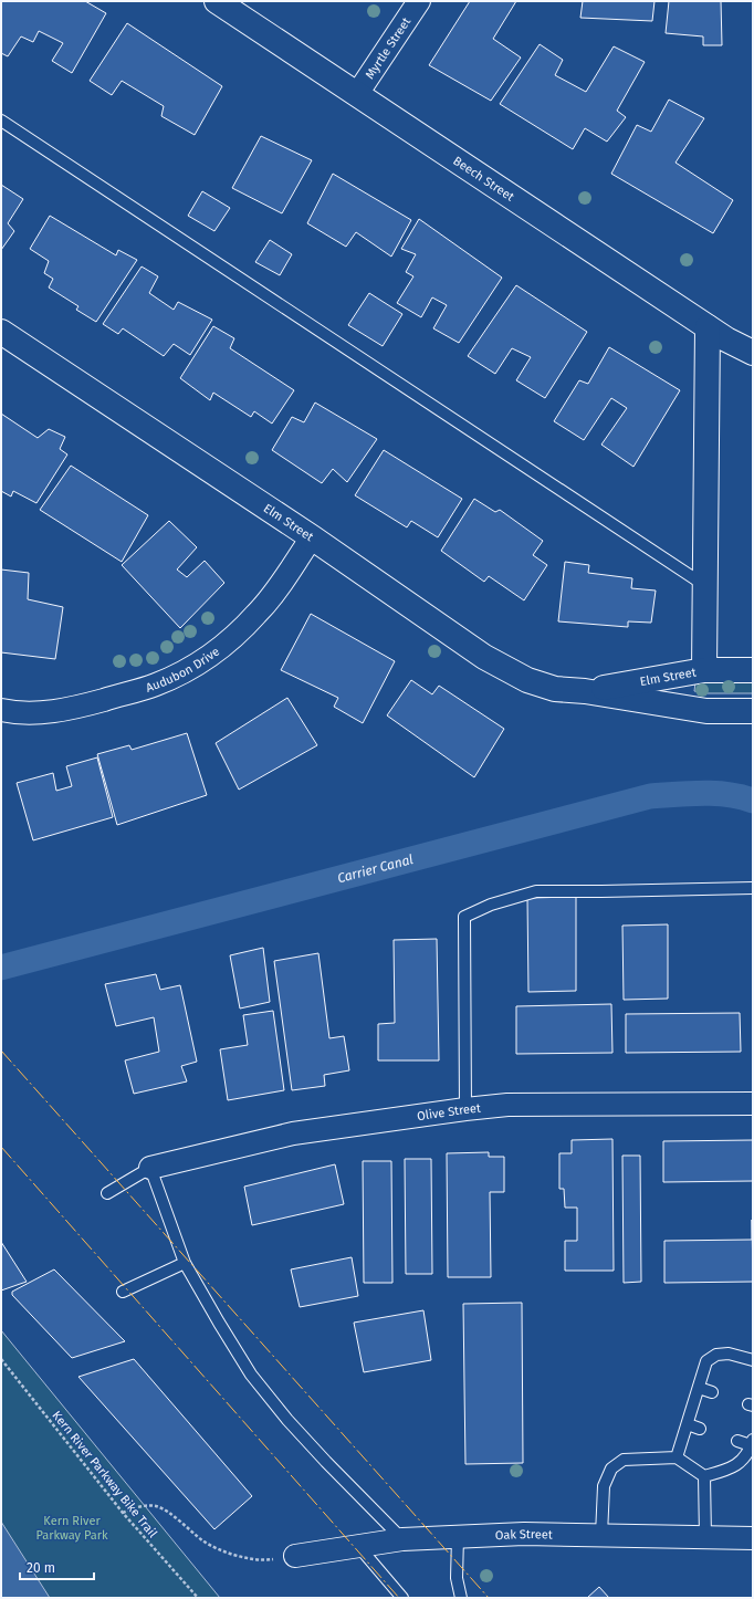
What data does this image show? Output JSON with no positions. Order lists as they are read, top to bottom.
{
  "streets": {
    "street": [
      "Myrtle Street",
      "Beech Street",
      "Elm Street",
      "Audubon Drive",
      "Olive Street",
      "Oak Street"
    ],
    "path": ["Kern River Parkway Bike Trail"]
  },
  "crossings": [
    ["Myrtle Street", "Beech Street"],
    ["Elm Street", "Audubon Drive"]
  ],
  "water": ["Carrier Canal"],
  "parks": ["Kern River Parkway Park"],
  "scale_bar": "20 m"
}
